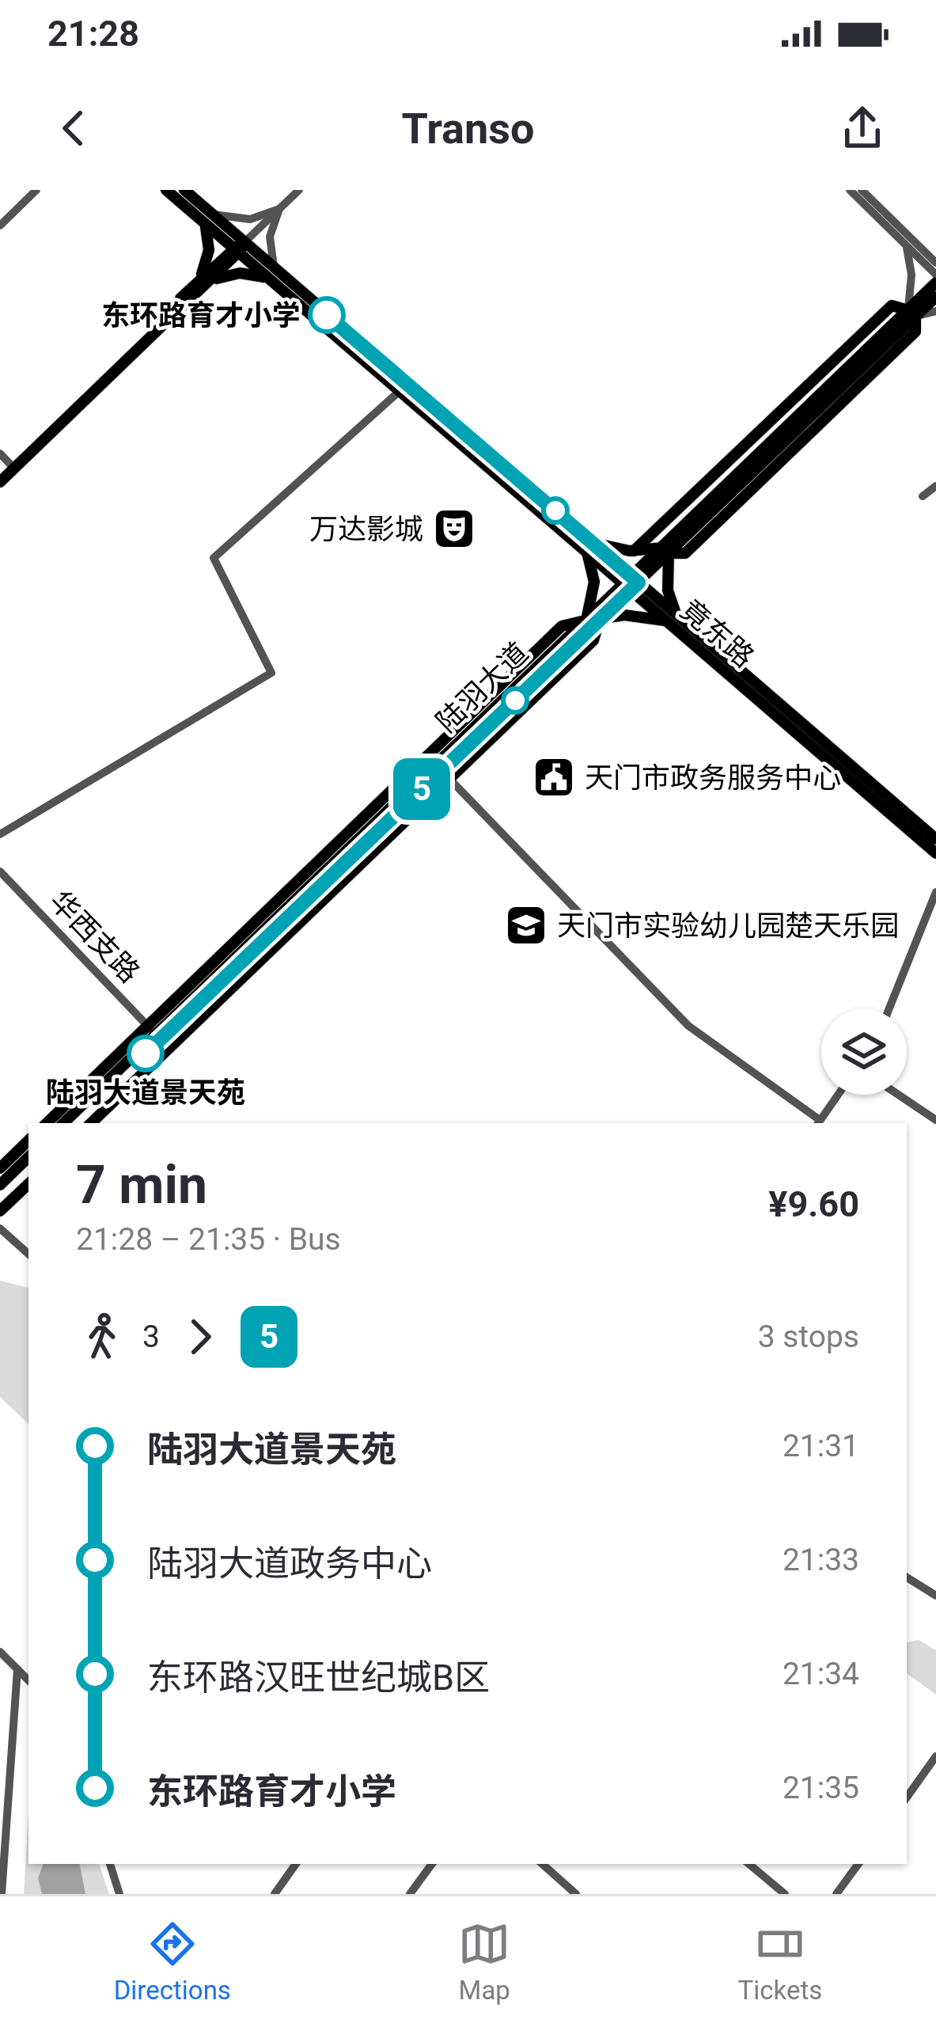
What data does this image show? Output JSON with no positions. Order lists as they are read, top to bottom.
{
  "streets": {
    "main road": ["竟东路", "陆羽大道"],
    "street": ["华西支路"]
  },
  "crossings": [
    ["竟东路", "陆羽大道"],
    ["陆羽大道", "华西支路"]
  ],
  "places": {
    "other": ["东环路育才小学", "陆羽大道景天苑"],
    "theatre": ["万达影城"],
    "public building": ["天门市政务服务中心"],
    "school or university": ["天门市实验幼儿园楚天乐园"]
  },
  "lines": ["bus line 5"],
  "page": {
    "status": "21:28",
    "header": "Transo",
    "on_map": "5",
    "heading": ["7 min", "21:28 – 21:35 · Bus", "¥9.60"],
    "legs": ["3", "5", "3 stops"],
    "list": [
      {
        "name": "陆羽大道景天苑",
        "value": "21:31"
      },
      {
        "name": "陆羽大道政务中心",
        "value": "21:33"
      },
      {
        "name": "东环路汉旺世纪城B区",
        "value": "21:34"
      },
      {
        "name": "东环路育才小学",
        "value": "21:35"
      }
    ],
    "tabs": ["Directions", "Map", "Tickets"]
  }
}
